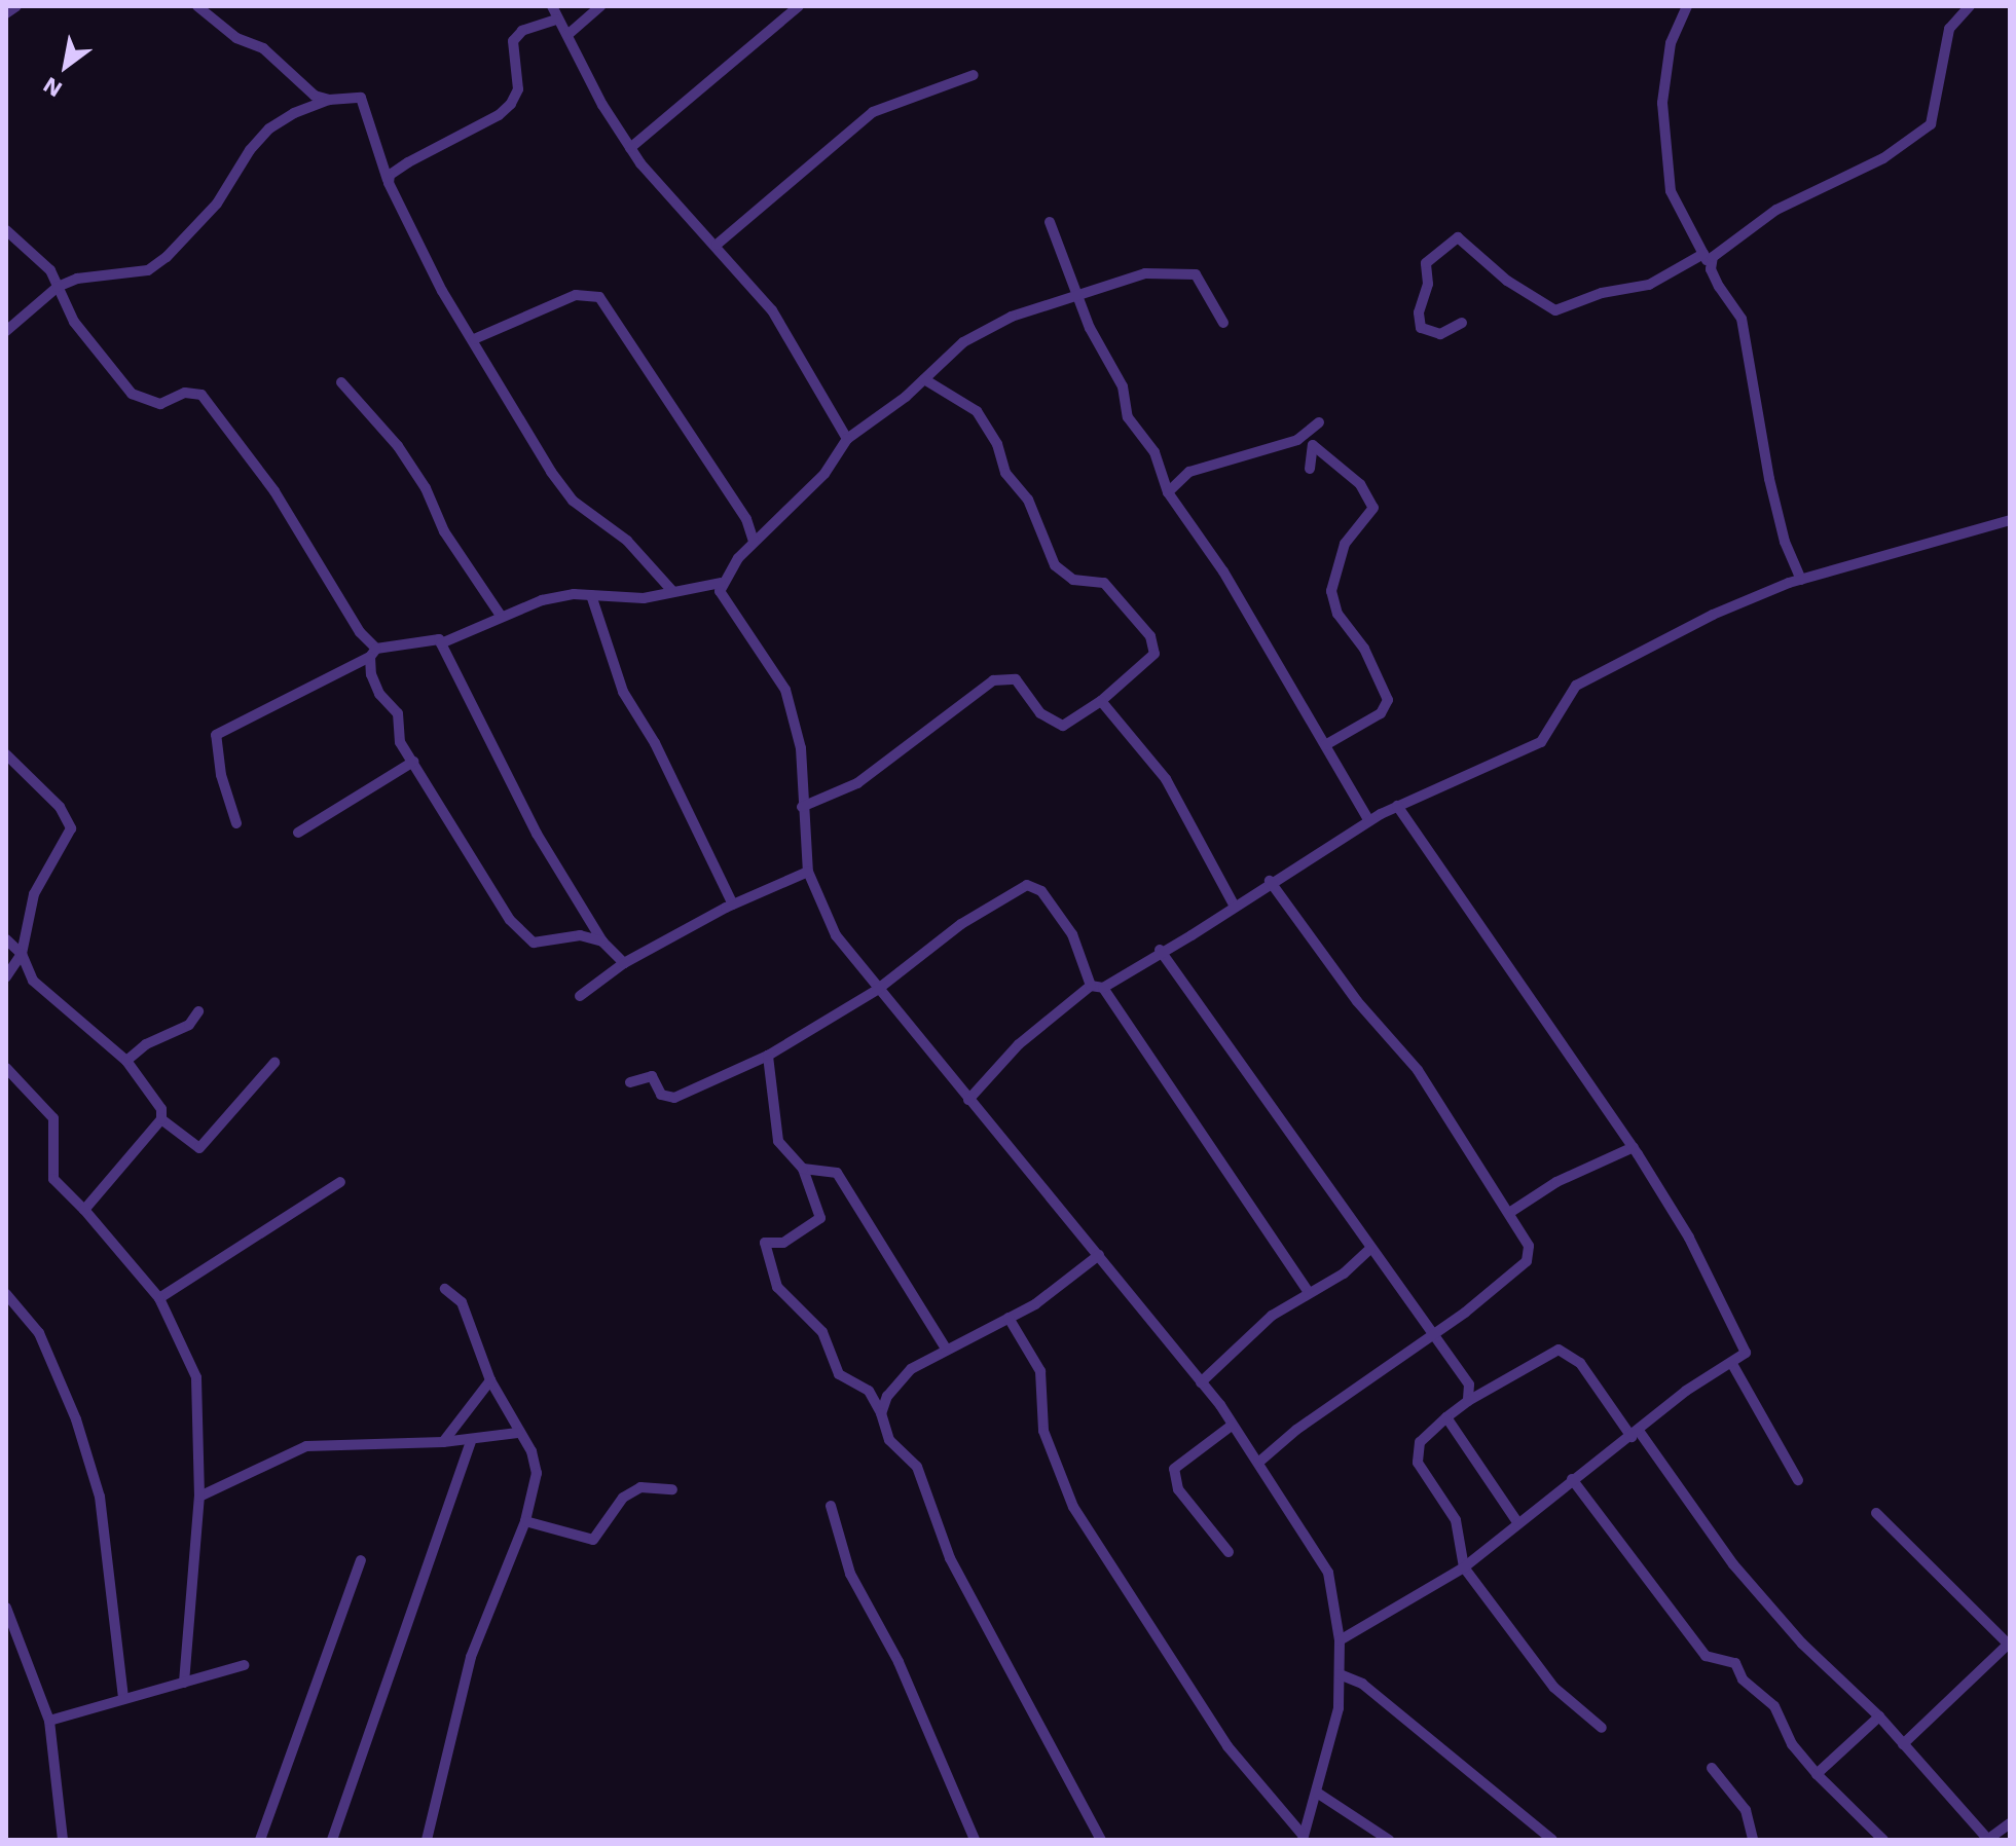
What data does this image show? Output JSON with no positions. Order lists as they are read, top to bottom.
{
  "north": "bottom left"
}
